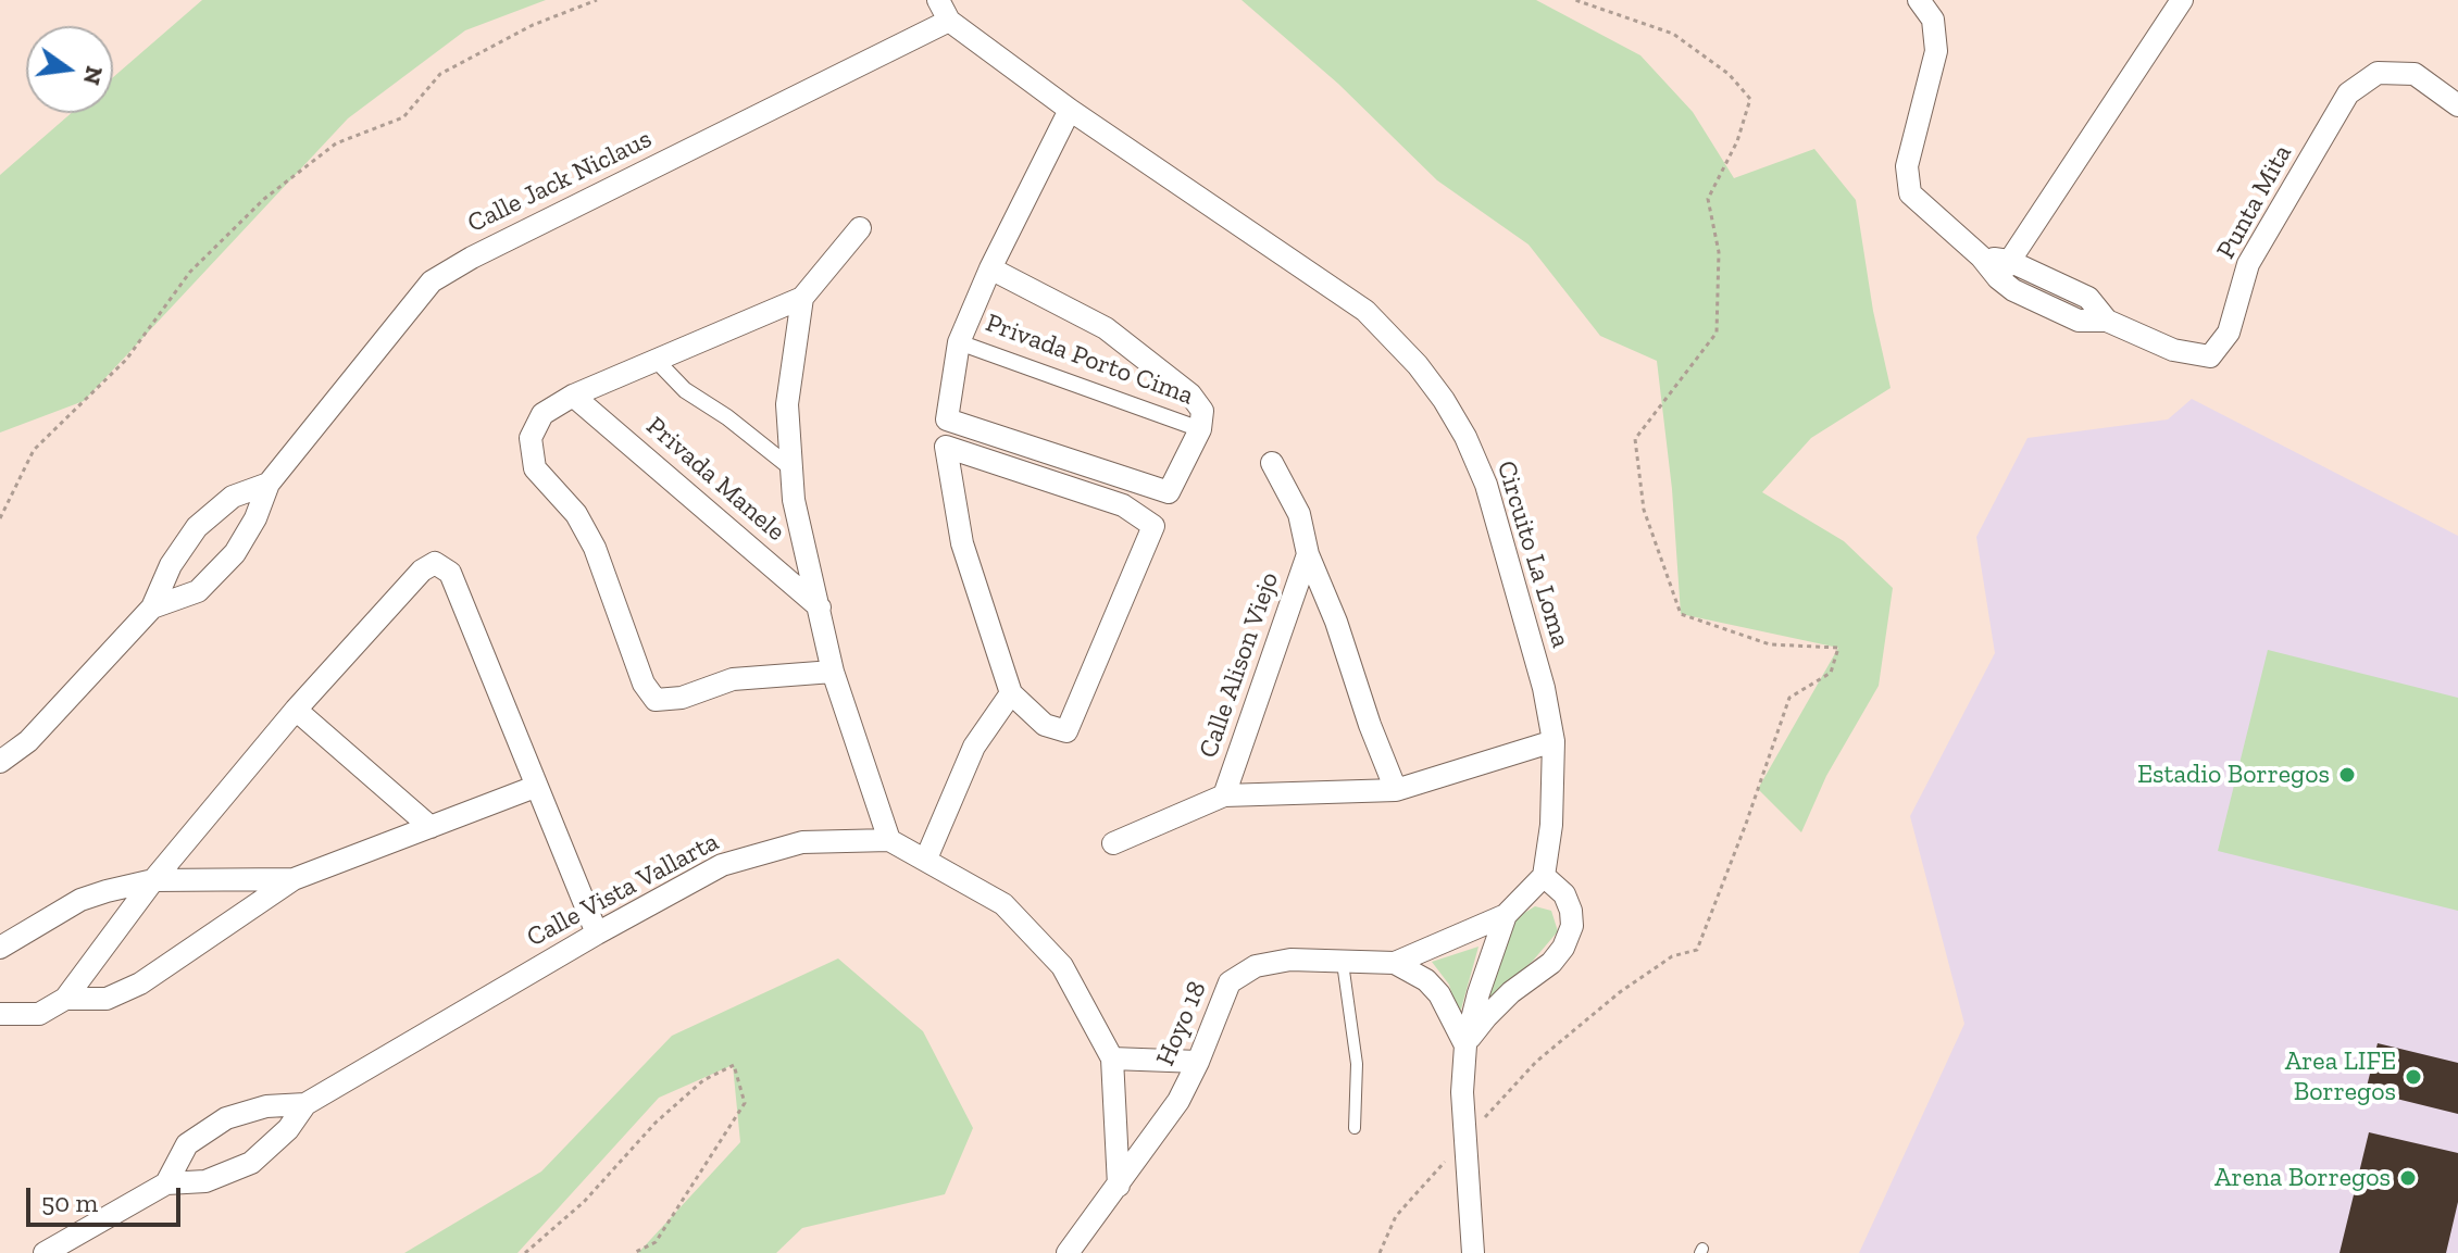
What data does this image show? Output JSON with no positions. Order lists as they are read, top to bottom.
{
  "streets": {
    "street": [
      "Calle Jack Niclaus",
      "Punta Mita",
      "Privada Porto Cima",
      "Privada Manele",
      "Circuito La Loma",
      "Calle Alison Viejo",
      "Calle Vista Vallarta",
      "Hoyo 18"
    ]
  },
  "crossings": [
    ["Calle Jack Niclaus", "Circuito La Loma"],
    ["Privada Porto Cima", "Circuito La Loma"],
    ["Privada Manele", "Calle Vista Vallarta"],
    ["Circuito La Loma", "Calle Alison Viejo"],
    ["Calle Vista Vallarta", "Hoyo 18"]
  ],
  "places": ["Estadio Borregos", "Area LIFE Borregos", "Arena Borregos"],
  "scale_bar": "50 m",
  "north": "right"
}
